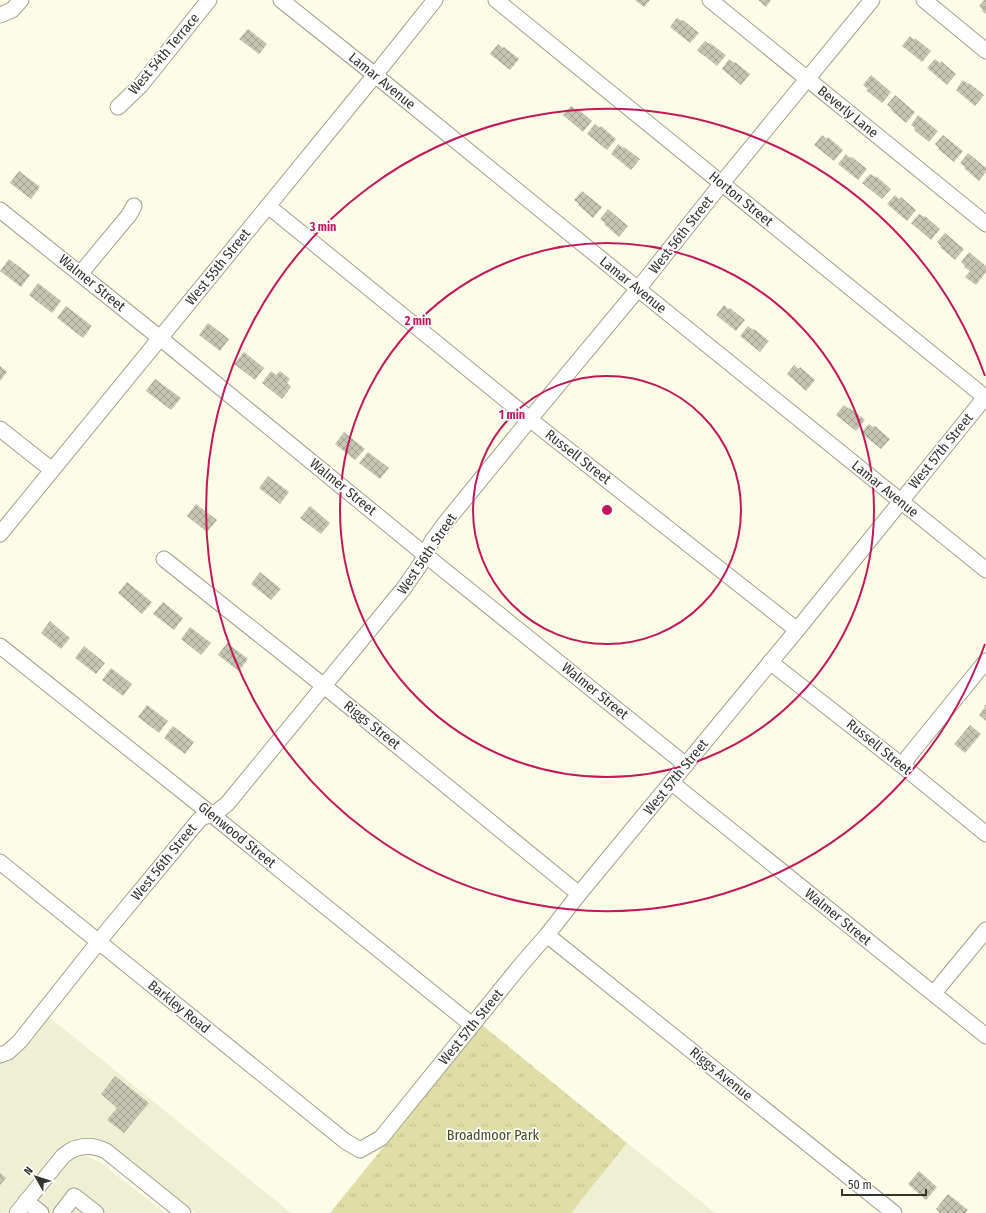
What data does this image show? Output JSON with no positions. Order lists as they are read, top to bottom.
{
  "streets": {
    "street": [
      "West 54th Terrace",
      "Lamar Avenue",
      "Beverly Lane",
      "Horton Street",
      "West 56th Street",
      "West 55th Street",
      "Walmer Street",
      "West 57th Street",
      "Russell Street",
      "Riggs Street",
      "Glenwood Street",
      "Barkley Road",
      "Riggs Avenue"
    ]
  },
  "crossings": [
    ["Lamar Avenue", "West 56th Street"],
    ["Lamar Avenue", "West 55th Street"],
    ["Lamar Avenue", "West 57th Street"],
    ["Beverly Lane", "West 56th Street"],
    ["Horton Street", "West 56th Street"],
    ["Horton Street", "West 57th Street"],
    ["West 56th Street", "Walmer Street"],
    ["West 56th Street", "Russell Street"],
    ["West 56th Street", "Riggs Street"],
    ["West 56th Street", "Glenwood Street"],
    ["West 56th Street", "Barkley Road"],
    ["West 55th Street", "Walmer Street"],
    ["West 55th Street", "Russell Street"],
    ["Walmer Street", "West 57th Street"],
    ["West 57th Street", "Russell Street"],
    ["West 57th Street", "Riggs Street"],
    ["West 57th Street", "Glenwood Street"],
    ["West 57th Street", "Barkley Road"],
    ["West 57th Street", "Riggs Avenue"]
  ],
  "parks": ["Broadmoor Park"],
  "scale_bar": "50 m",
  "north": "top left",
  "rings": ["3 min", "2 min", "1 min"]
}
